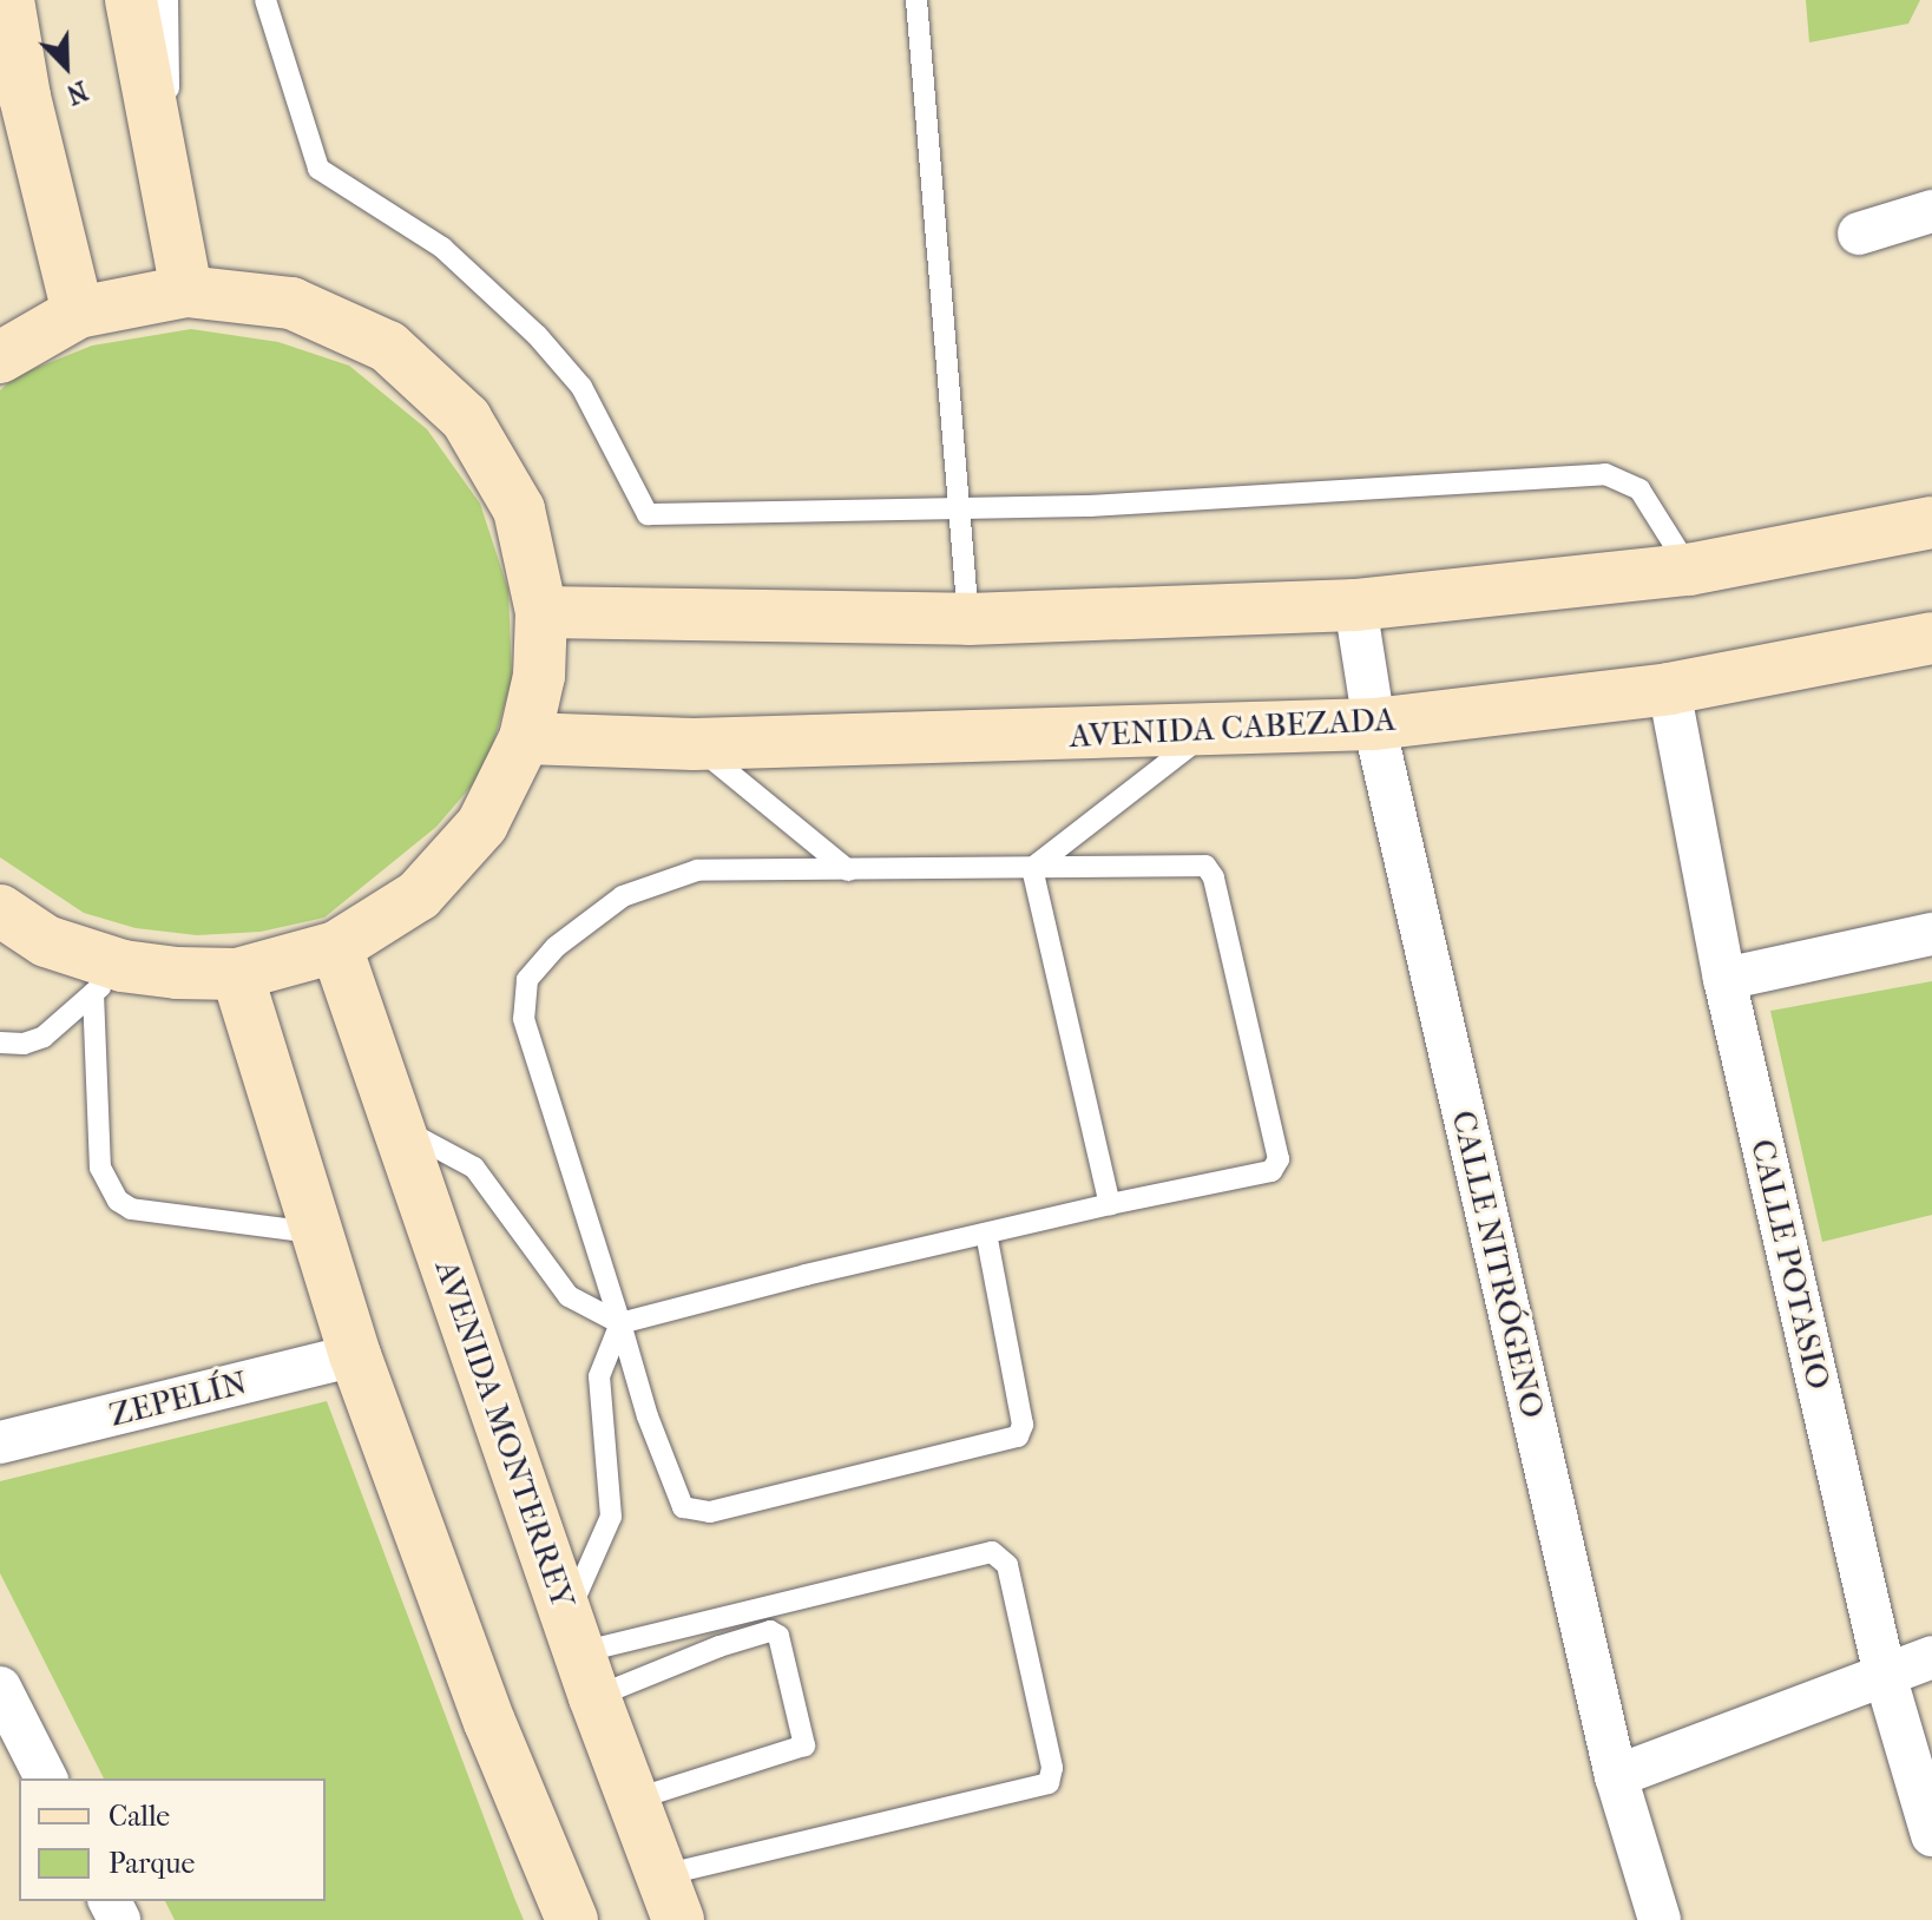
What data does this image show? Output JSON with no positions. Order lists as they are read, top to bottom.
{
  "streets": {
    "main road": ["AVENIDA CABEZADA", "AVENIDA MONTERREY"],
    "street": ["CALLE NITRÓGENO", "CALLE POTASIO", "ZEPELÍN"]
  },
  "crossings": [
    ["AVENIDA CABEZADA", "CALLE NITRÓGENO"],
    ["AVENIDA CABEZADA", "CALLE POTASIO"]
  ],
  "legend": ["Calle", "Parque"],
  "north": "bottom right"
}
